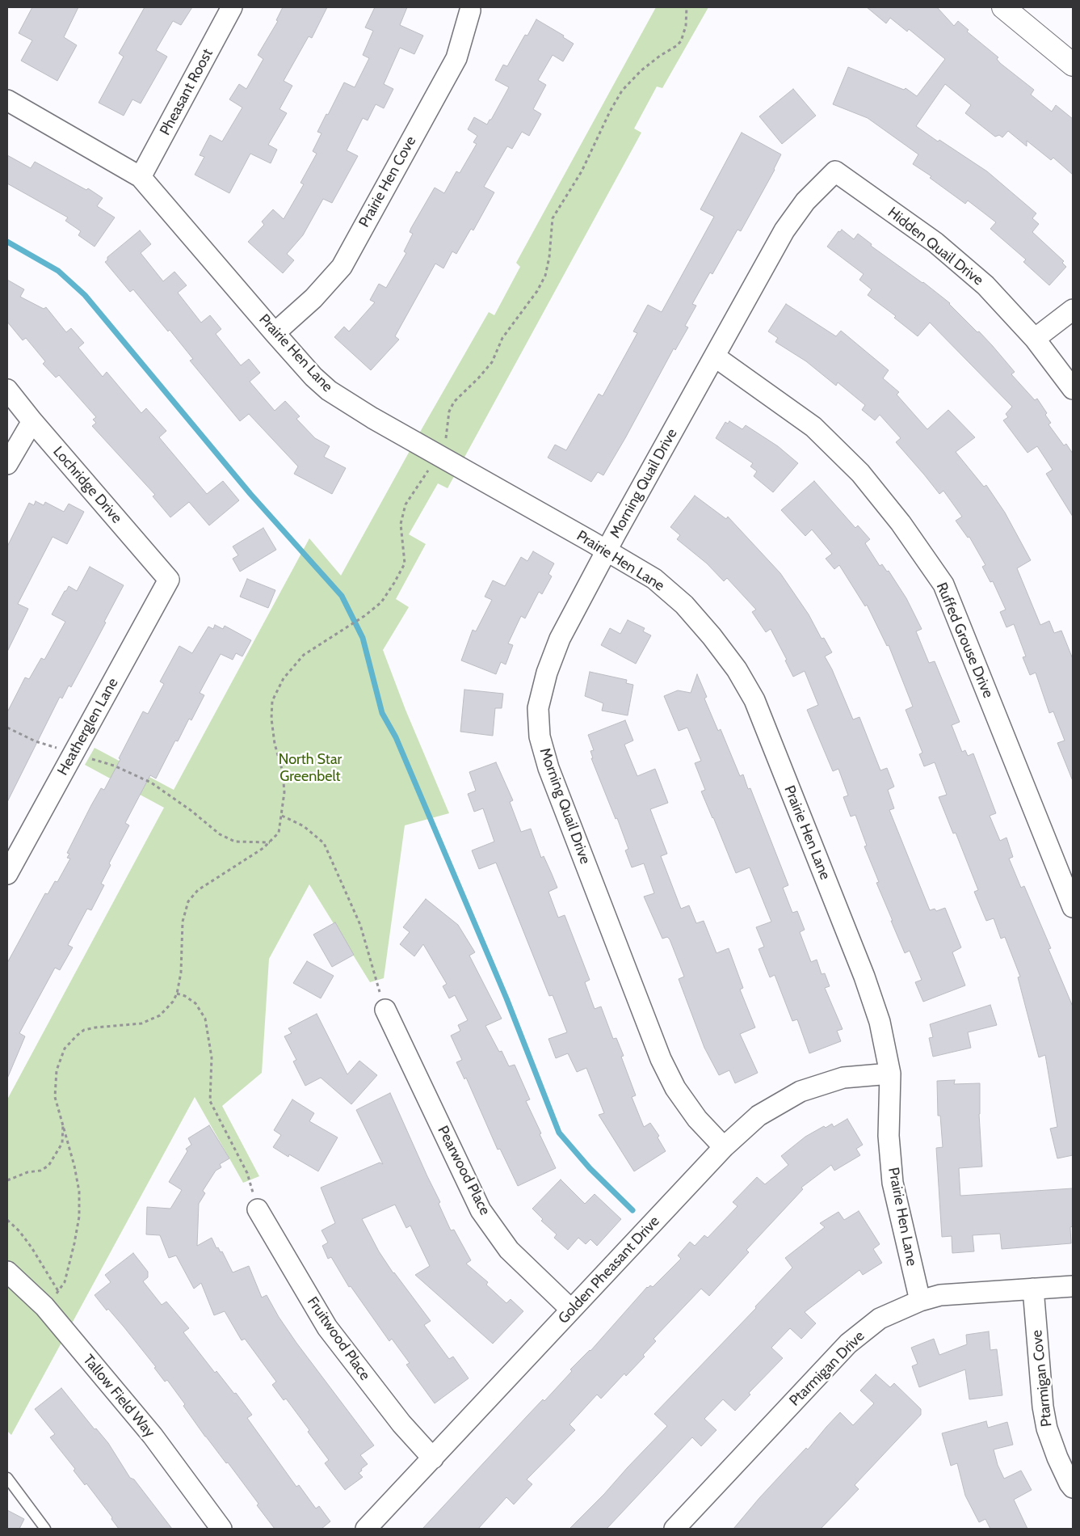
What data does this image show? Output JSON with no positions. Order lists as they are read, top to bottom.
{
  "streets": {
    "street": [
      "Pheasant Roost",
      "Prairie Hen Cove",
      "Hidden Quail Drive",
      "Prairie Hen Lane",
      "Morning Quail Drive",
      "Lochridge Drive",
      "Ruffed Grouse Drive",
      "Heatherglen Lane",
      "Pearwood Place",
      "Golden Pheasant Drive",
      "Fruitwood Place",
      "Ptarmigan Drive",
      "Ptarmigan Cove",
      "Tallow Field Way"
    ]
  },
  "crossings": [
    ["Pheasant Roost", "Prairie Hen Lane"],
    ["Prairie Hen Cove", "Prairie Hen Lane"],
    ["Hidden Quail Drive", "Morning Quail Drive"],
    ["Prairie Hen Lane", "Morning Quail Drive"],
    ["Prairie Hen Lane", "Golden Pheasant Drive"],
    ["Prairie Hen Lane", "Ptarmigan Drive"],
    ["Morning Quail Drive", "Ruffed Grouse Drive"],
    ["Morning Quail Drive", "Golden Pheasant Drive"],
    ["Lochridge Drive", "Heatherglen Lane"],
    ["Pearwood Place", "Golden Pheasant Drive"],
    ["Golden Pheasant Drive", "Fruitwood Place"],
    ["Ptarmigan Drive", "Ptarmigan Cove"]
  ],
  "parks": ["North Star Greenbelt"]
}
